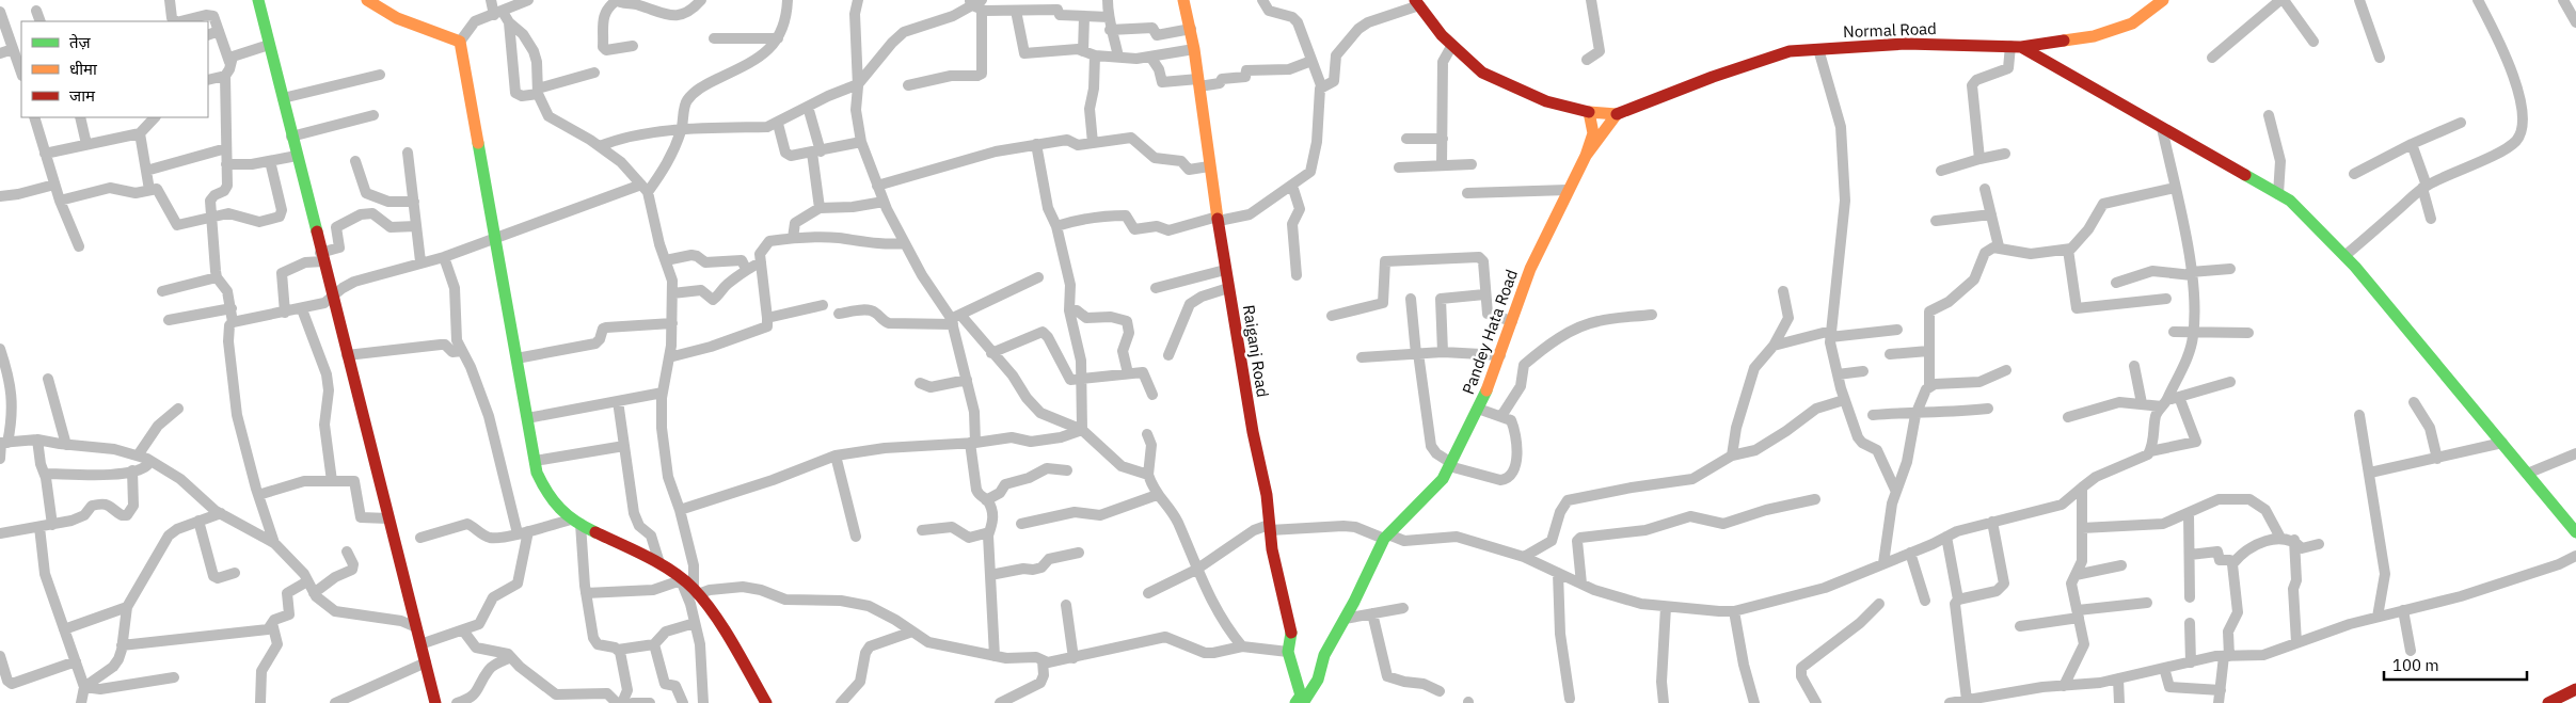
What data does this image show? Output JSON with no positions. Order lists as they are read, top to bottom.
{
  "streets": {
    "main road": ["Normal Road", "Pandey Hata Road", "Raiganj Road"]
  },
  "legend": ["तेज़", "धीमा", "जाम"],
  "scale_bar": "100 m"
}
